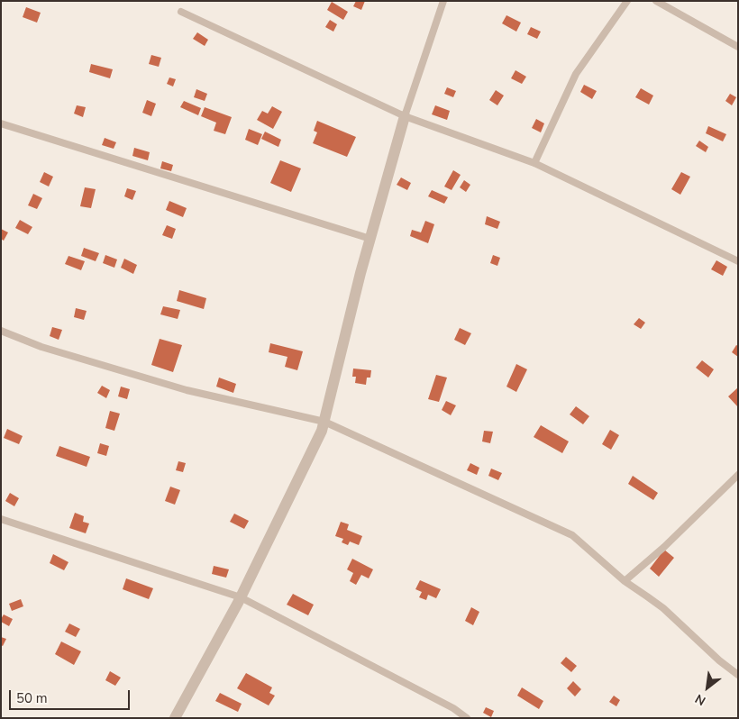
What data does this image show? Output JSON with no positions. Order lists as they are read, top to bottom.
{
  "scale_bar": "50 m",
  "north": "bottom left"
}
